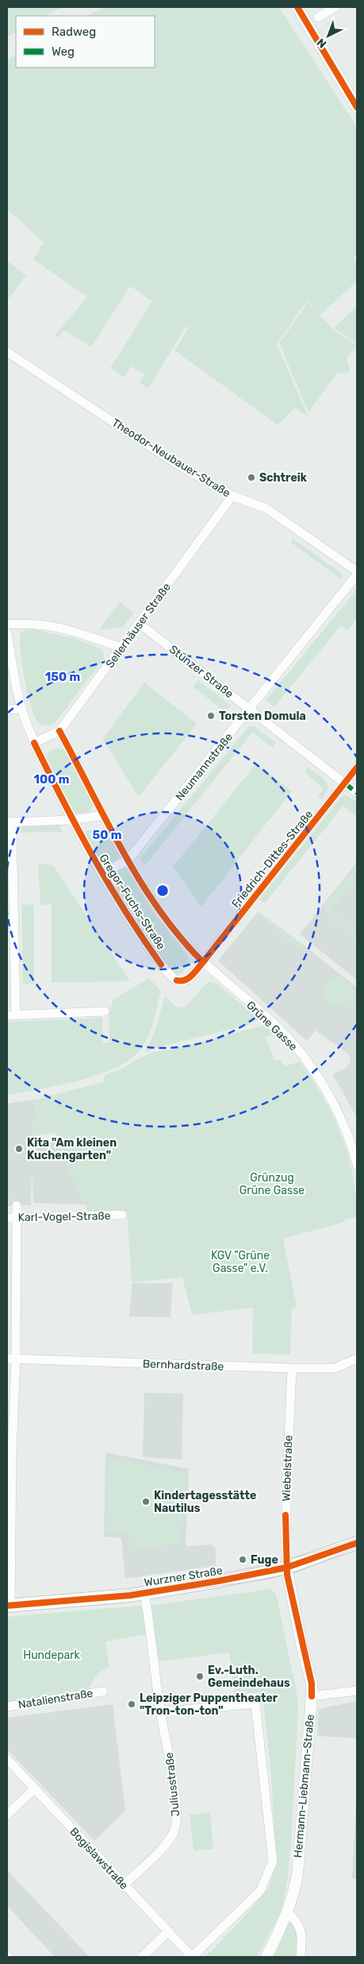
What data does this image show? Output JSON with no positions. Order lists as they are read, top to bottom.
{
  "streets": {
    "main road": ["Wurzner Straße"],
    "street": [
      "Theodor-Neubauer-Straße",
      "Sellerhäuser Straße",
      "Stünzer Straße",
      "Neumannstraße",
      "Friedrich-Dittes-Straße",
      "Gregor-Fuchs-Straße",
      "Grüne Gasse",
      "Karl-Vogel-Straße",
      "Bernhardstraße",
      "Wiebelstraße",
      "Natalienstraße",
      "Juliusstraße",
      "Hermann-Liebmann-Straße",
      "Bogislawstraße"
    ]
  },
  "crossings": [
    ["Theodor-Neubauer-Straße", "Sellerhäuser Straße"],
    ["Sellerhäuser Straße", "Stünzer Straße"],
    ["Sellerhäuser Straße", "Gregor-Fuchs-Straße"],
    ["Stünzer Straße", "Neumannstraße"],
    ["Stünzer Straße", "Friedrich-Dittes-Straße"],
    ["Neumannstraße", "Gregor-Fuchs-Straße"],
    ["Friedrich-Dittes-Straße", "Gregor-Fuchs-Straße"],
    ["Friedrich-Dittes-Straße", "Grüne Gasse"],
    ["Gregor-Fuchs-Straße", "Grüne Gasse"],
    ["Bernhardstraße", "Wiebelstraße"],
    ["Wiebelstraße", "Wurzner Straße"],
    ["Wiebelstraße", "Hermann-Liebmann-Straße"],
    ["Wurzner Straße", "Juliusstraße"],
    ["Wurzner Straße", "Hermann-Liebmann-Straße"],
    ["Juliusstraße", "Bogislawstraße"]
  ],
  "parks": ["Grünzug Grüne Gasse", "KGV \"Grüne Gasse\" e.V.", "Hundepark"],
  "places": [
    "Schtreik",
    "Torsten Domula",
    "Kita \"Am kleinen Kuchengarten\"",
    "Kindertagesstätte Nautilus",
    "Fuge",
    "Ev.-Luth. Gemeindehaus",
    "Leipziger Puppentheater \"Tron-ton-ton\""
  ],
  "legend": ["Radweg", "Weg"],
  "north": "bottom left",
  "rings": ["150 m", "100 m", "50 m"]
}
